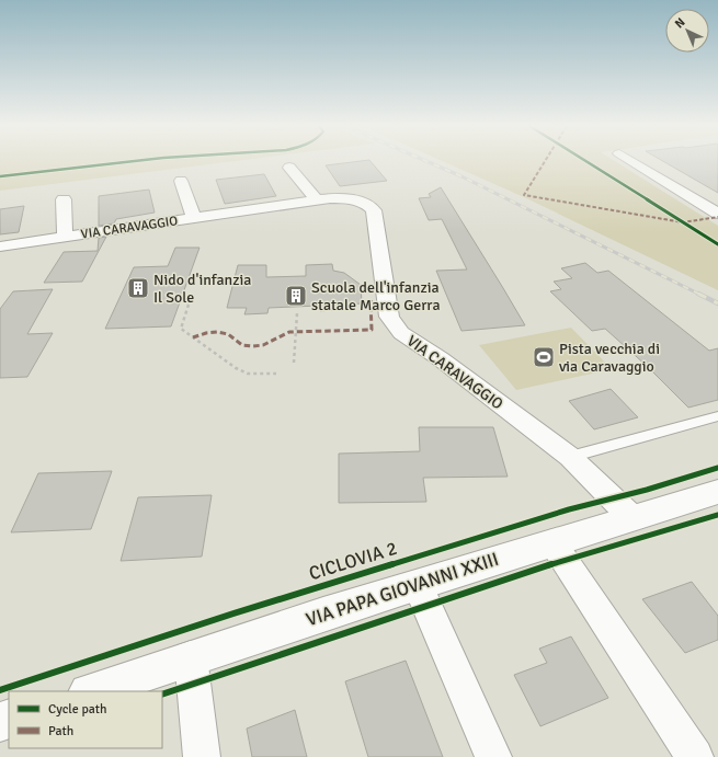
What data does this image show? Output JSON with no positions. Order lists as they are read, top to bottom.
{
  "streets": {
    "main road": ["VIA PAPA GIOVANNI XXIII"],
    "street": ["VIA CARAVAGGIO"],
    "cycle path": ["CICLOVIA 2"]
  },
  "crossings": [
    ["VIA CARAVAGGIO", "VIA PAPA GIOVANNI XXIII"]
  ],
  "places": {
    "building": ["Nido d'infanzia Il Sole", "Scuola dell'infanzia statale Marco Gerra"],
    "sports": ["Pista vecchia di via Caravaggio"]
  },
  "legend": ["Cycle path", "Path"],
  "north": "top left"
}
